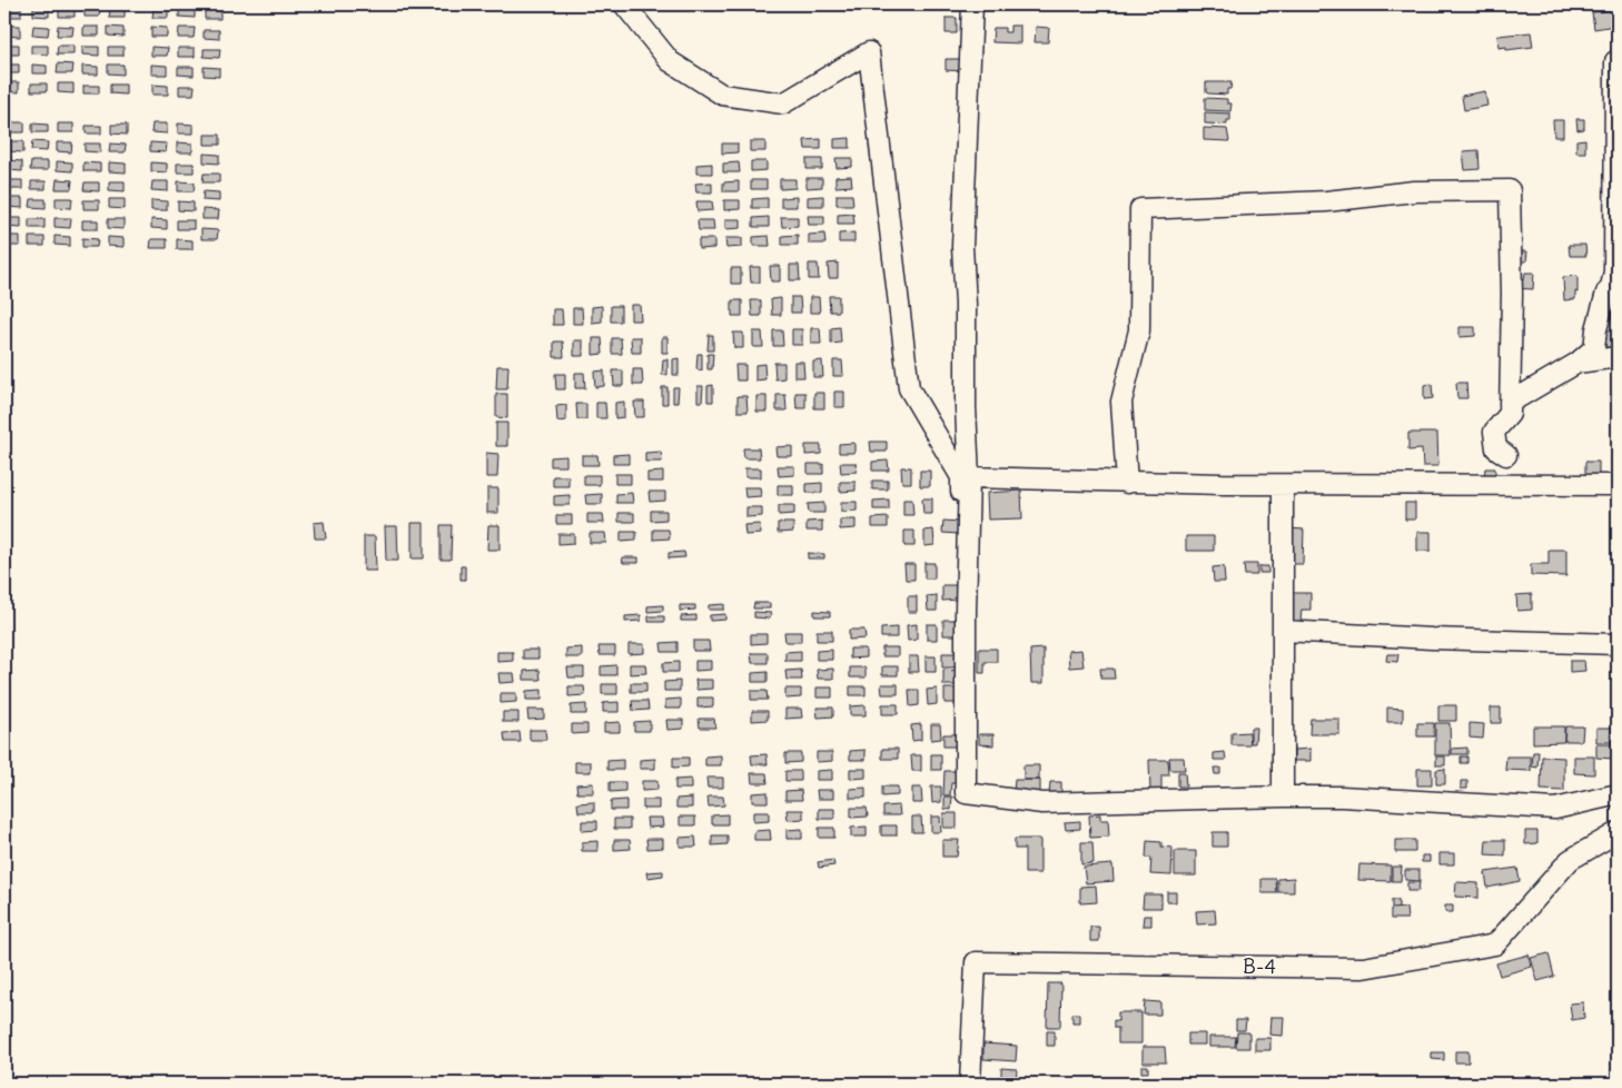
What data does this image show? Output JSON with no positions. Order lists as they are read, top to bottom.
{
  "streets": {
    "street": ["B-4"]
  }
}
